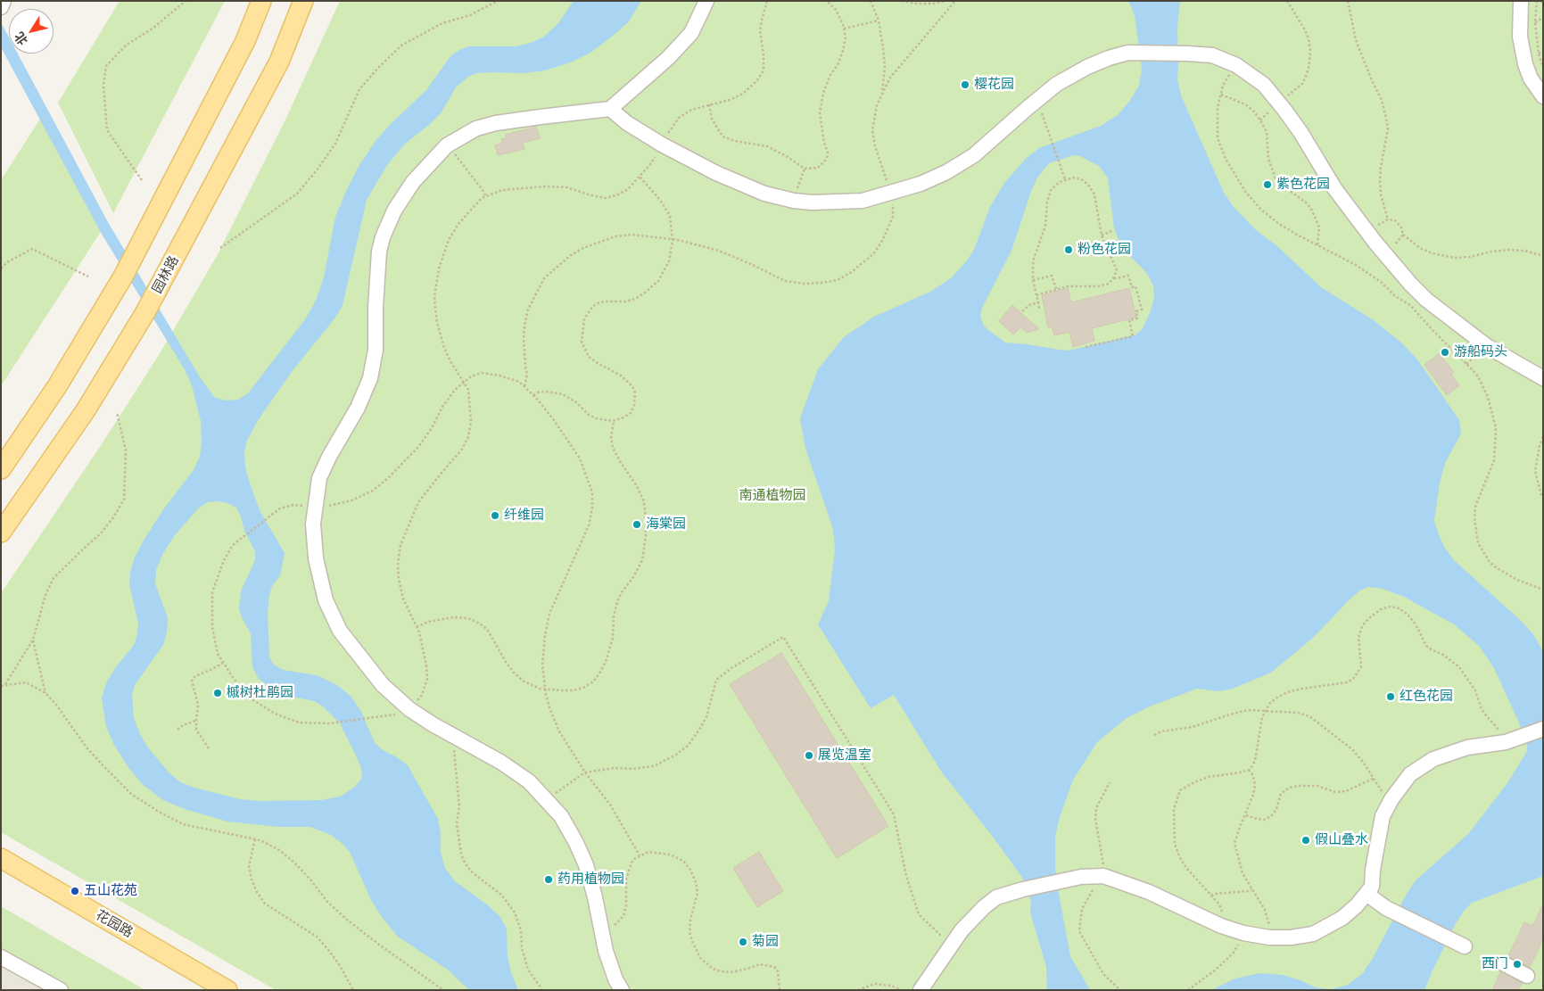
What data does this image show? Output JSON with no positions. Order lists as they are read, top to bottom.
{
  "streets": {
    "main road": ["园林路", "花园路"]
  },
  "parks": ["南通植物园"],
  "places": [
    "樱花园",
    "紫色花园",
    "粉色花园",
    "游船码头",
    "纤维园",
    "海棠园",
    "槭树杜鹃园",
    "红色花园",
    "展览温室",
    "假山叠水",
    "药用植物园",
    "五山花苑",
    "菊园",
    "西门"
  ],
  "north": "bottom left"
}
